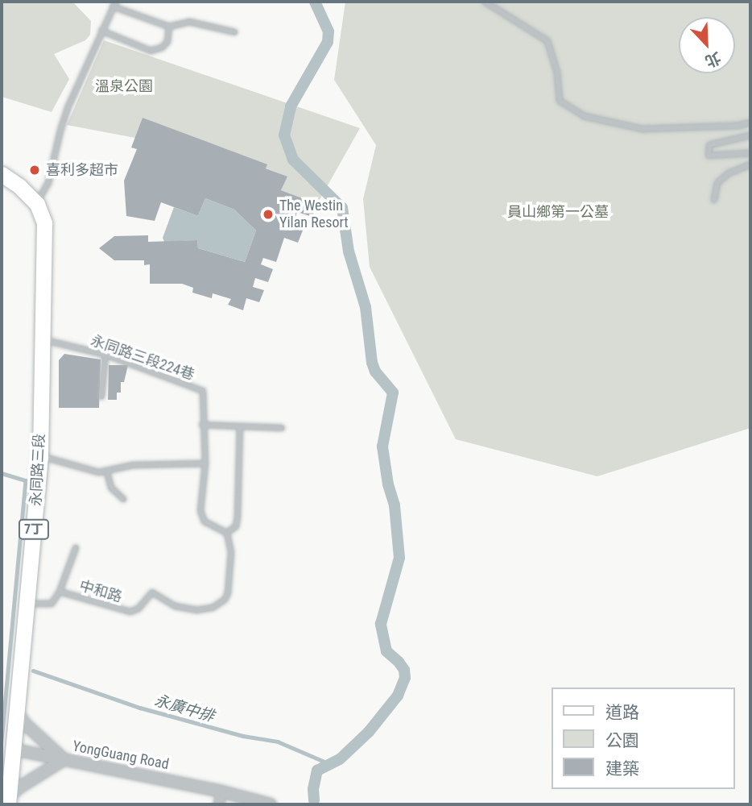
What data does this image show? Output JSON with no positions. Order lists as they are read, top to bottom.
{
  "streets": {
    "main road": ["永同路三段", "7丁"],
    "street": ["YongGuang Road"],
    "lane": ["永同路三段224巷", "中和路"]
  },
  "crossings": [
    ["永同路三段224巷", "永同路三段"],
    ["永同路三段", "中和路"],
    ["永同路三段", "YongGuang Road"]
  ],
  "water": ["永廣中排"],
  "parks": ["溫泉公園", "員山鄉第一公墓"],
  "places": ["喜利多超市", "The Westin Yilan Resort"],
  "legend": ["道路", "公園", "建築"],
  "north": "bottom right"
}
